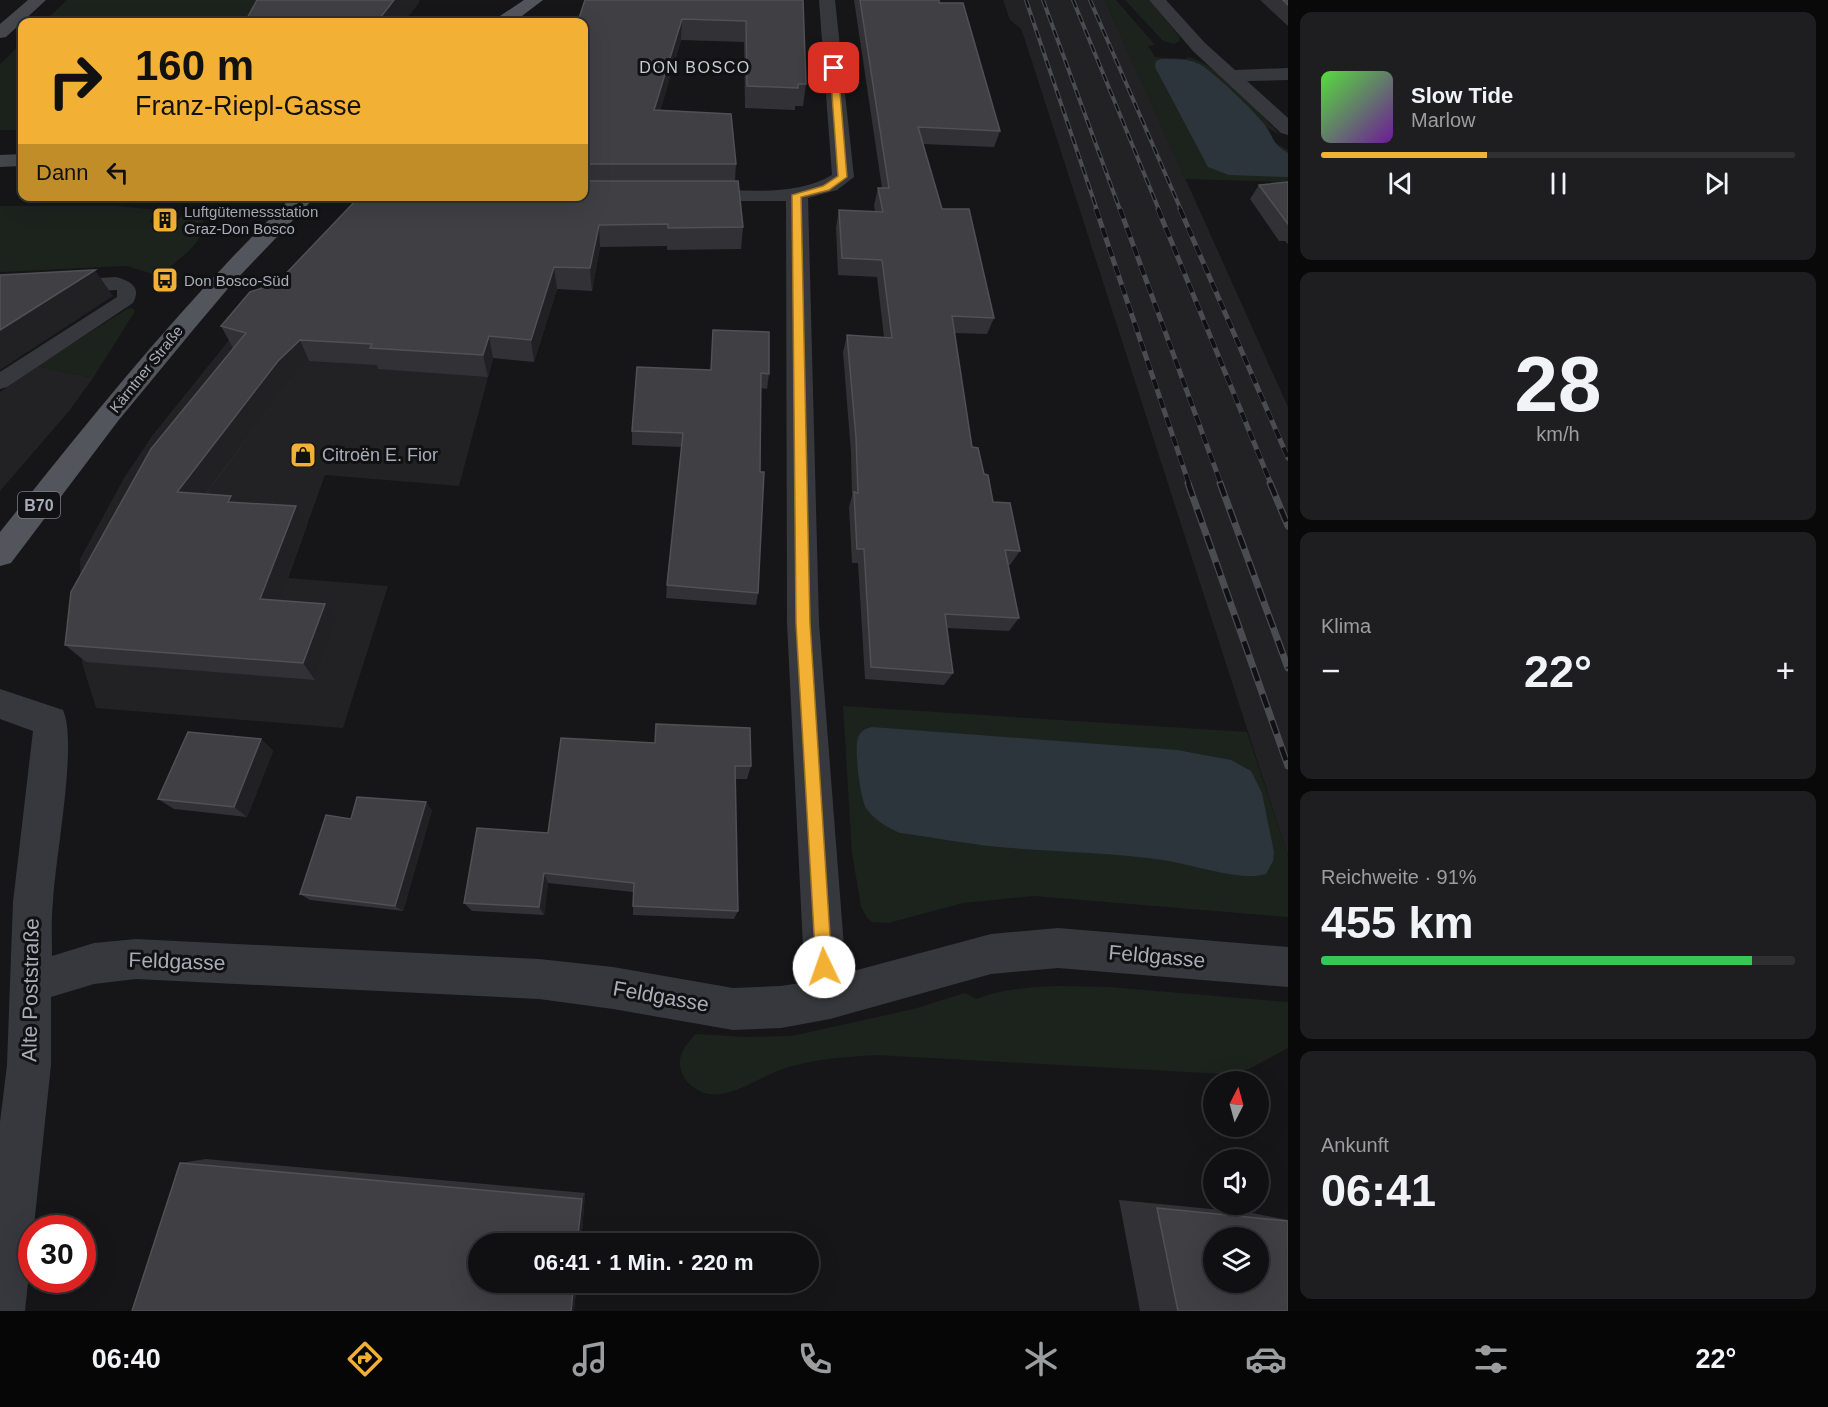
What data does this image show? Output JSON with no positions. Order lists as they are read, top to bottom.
{
  "streets": {
    "main road": ["Kärntner Straße", "B70"],
    "street": ["Feldgasse", "Alte Poststraße"]
  },
  "crossings": [
    ["Feldgasse", "Alte Poststraße"]
  ],
  "districts": ["DON BOSCO"],
  "places": {
    "building": ["Luftgütemessstation Graz-Don Bosco"],
    "bus stop": ["Don Bosco-Süd"],
    "shop": ["Citroën E. Fior"]
  },
  "north": "top",
  "page": {
    "turn": ["160 m", "Franz-Riepl-Gasse"],
    "song": ["Slow Tide", "Marlow"],
    "then": "Dann",
    "tile": [
      ["28", "km/h"],
      "Klima",
      ["Reichweite · 91%", "455 km"],
      ["Ankunft", "06:41"]
    ],
    "heat": ["−", "22°", "+"],
    "limit": "30",
    "trip": "06:41 · 1 Min. · 220 m",
    "tabs": ["06:40", "22°"]
  }
}
